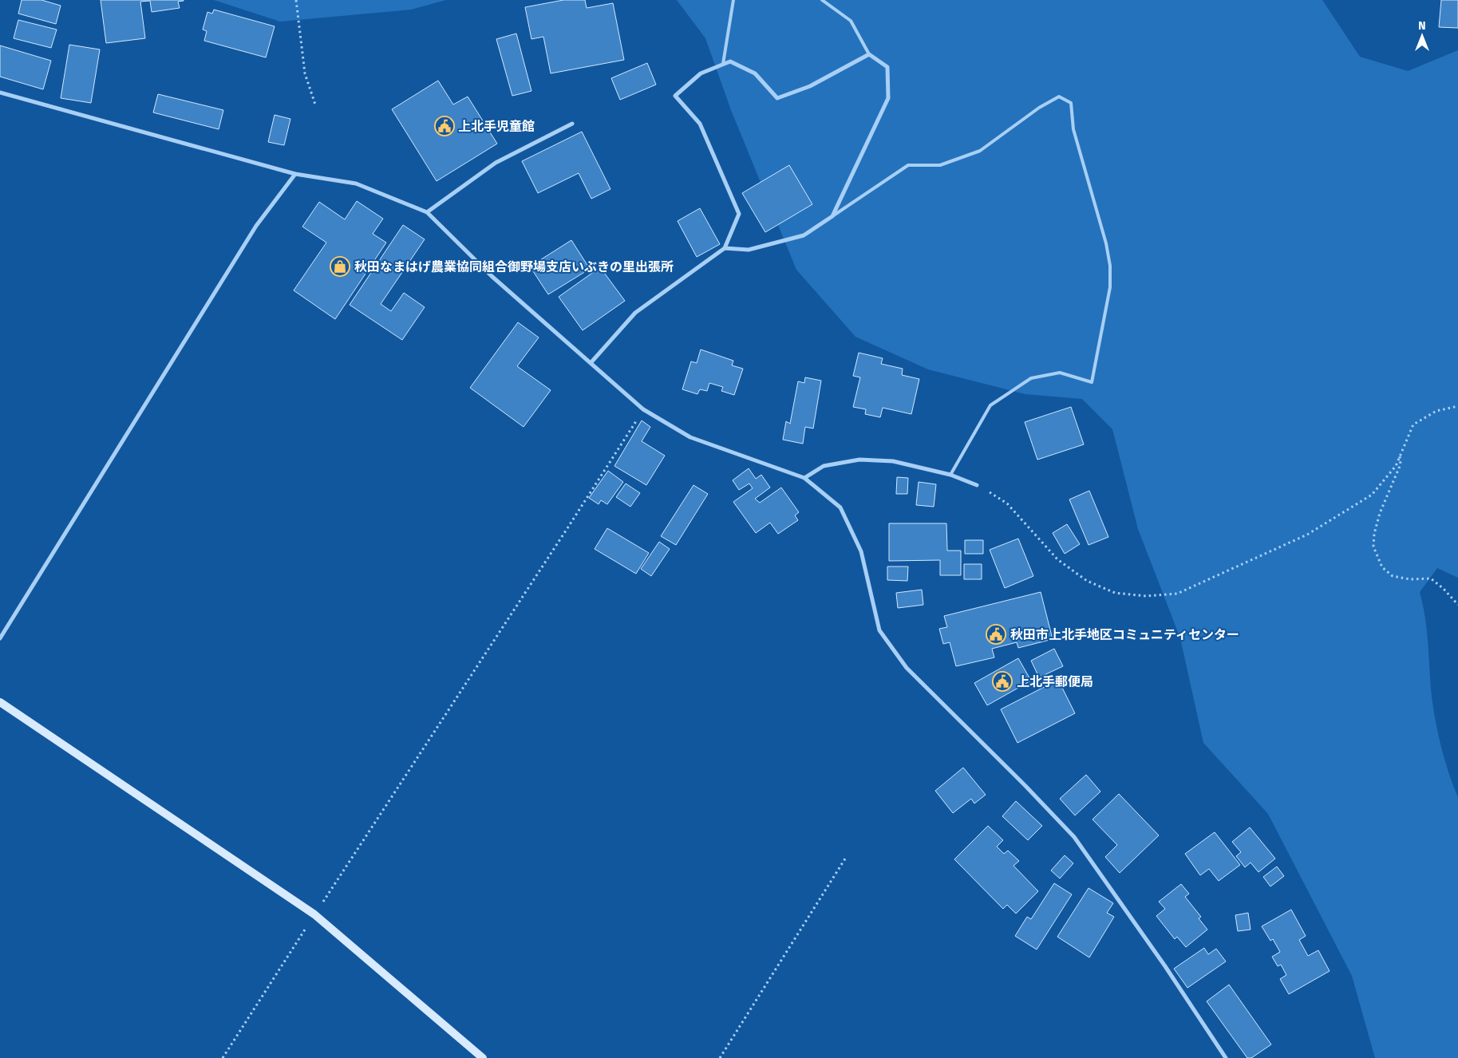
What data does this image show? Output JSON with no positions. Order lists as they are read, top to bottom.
{
  "places": {
    "public building": ["上北手児童館", "秋田市上北手地区コミュニティセンター", "上北手郵便局"],
    "shop": ["秋田なまはげ農業協同組合御野場支店いぶきの里出張所"]
  },
  "north": "top"
}
